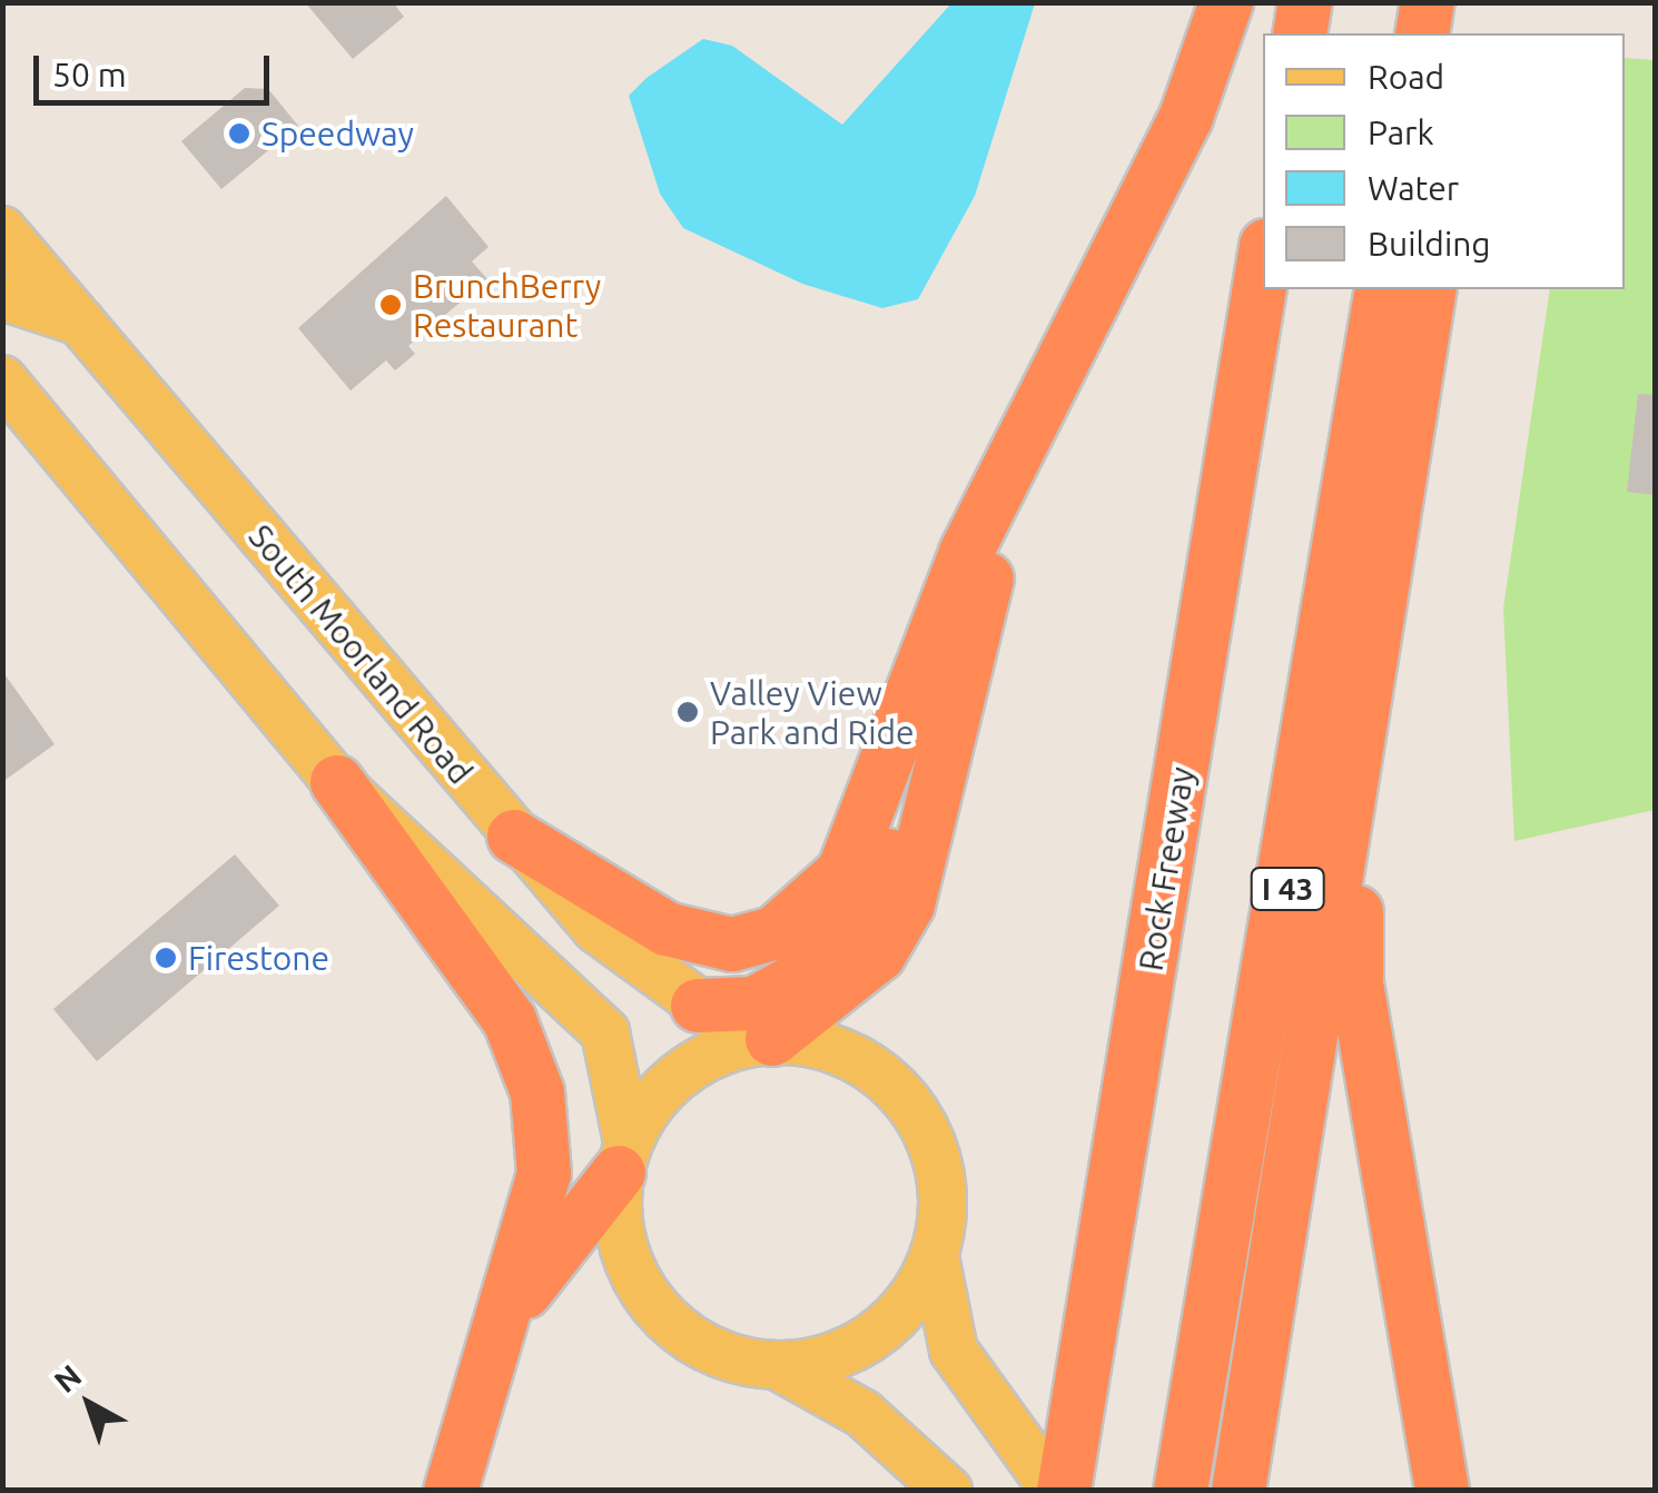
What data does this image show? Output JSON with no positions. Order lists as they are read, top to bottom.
{
  "streets": {
    "highway": ["Rock Freeway", "I 43"],
    "main road": ["South Moorland Road"]
  },
  "places": [
    "Speedway",
    "BrunchBerry Restaurant",
    "Valley View Park and Ride",
    "Firestone"
  ],
  "legend": [
    "Road",
    "Park",
    "Water",
    "Building"
  ],
  "scale_bar": "50 m",
  "north": "top left"
}
